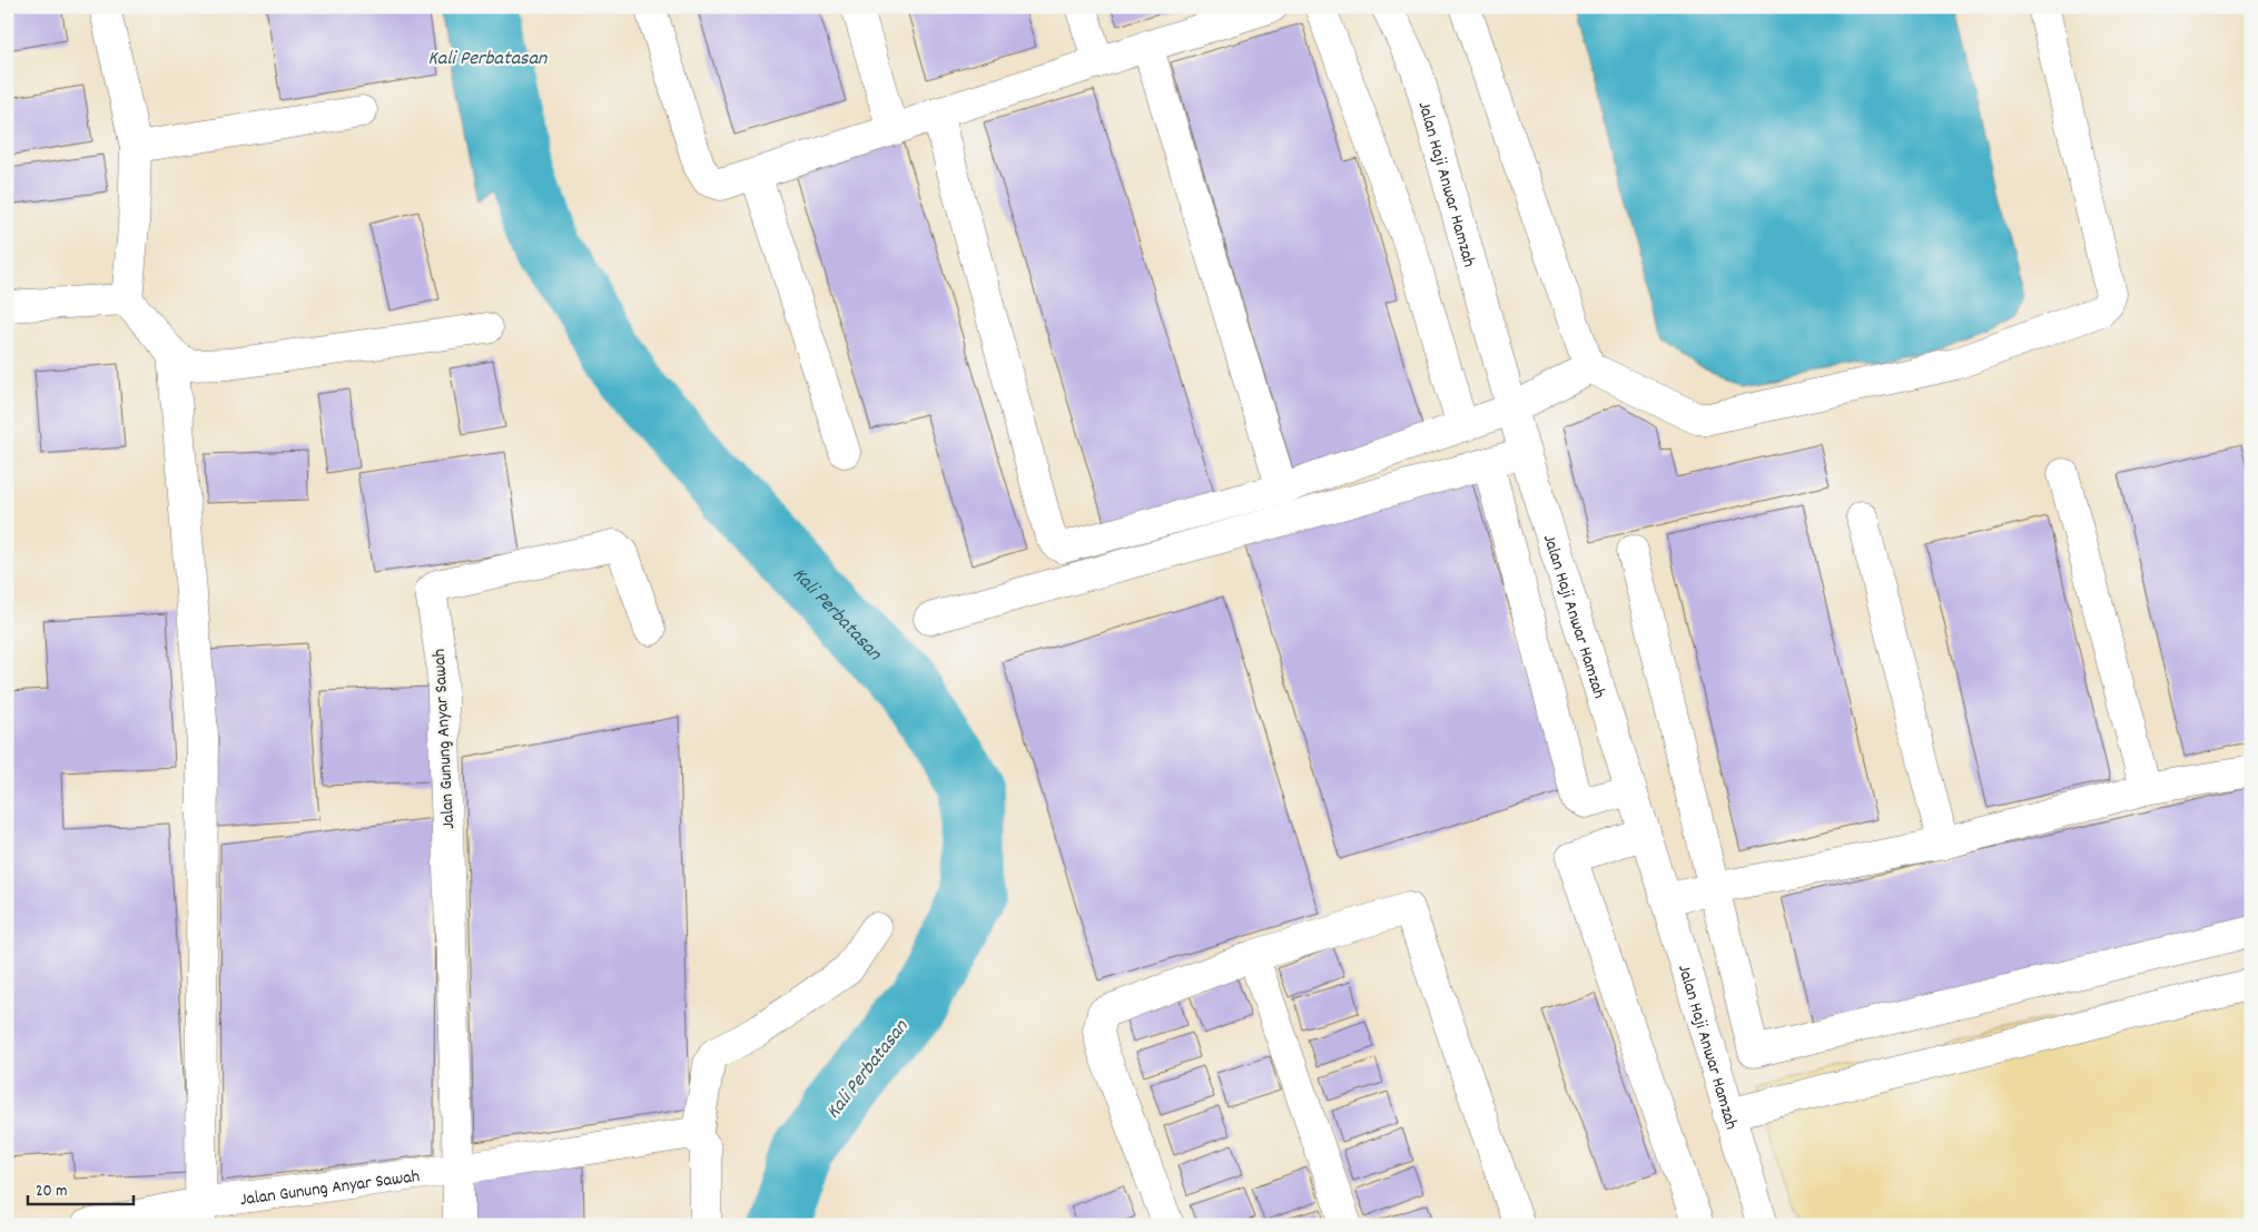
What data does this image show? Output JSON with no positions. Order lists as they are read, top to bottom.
{
  "streets": {
    "street": ["Jalan Haji Anwar Hamzah", "Jalan Gunung Anyar Sawah"]
  },
  "water": ["Kali Perbatasan"],
  "scale_bar": "20 m"
}
